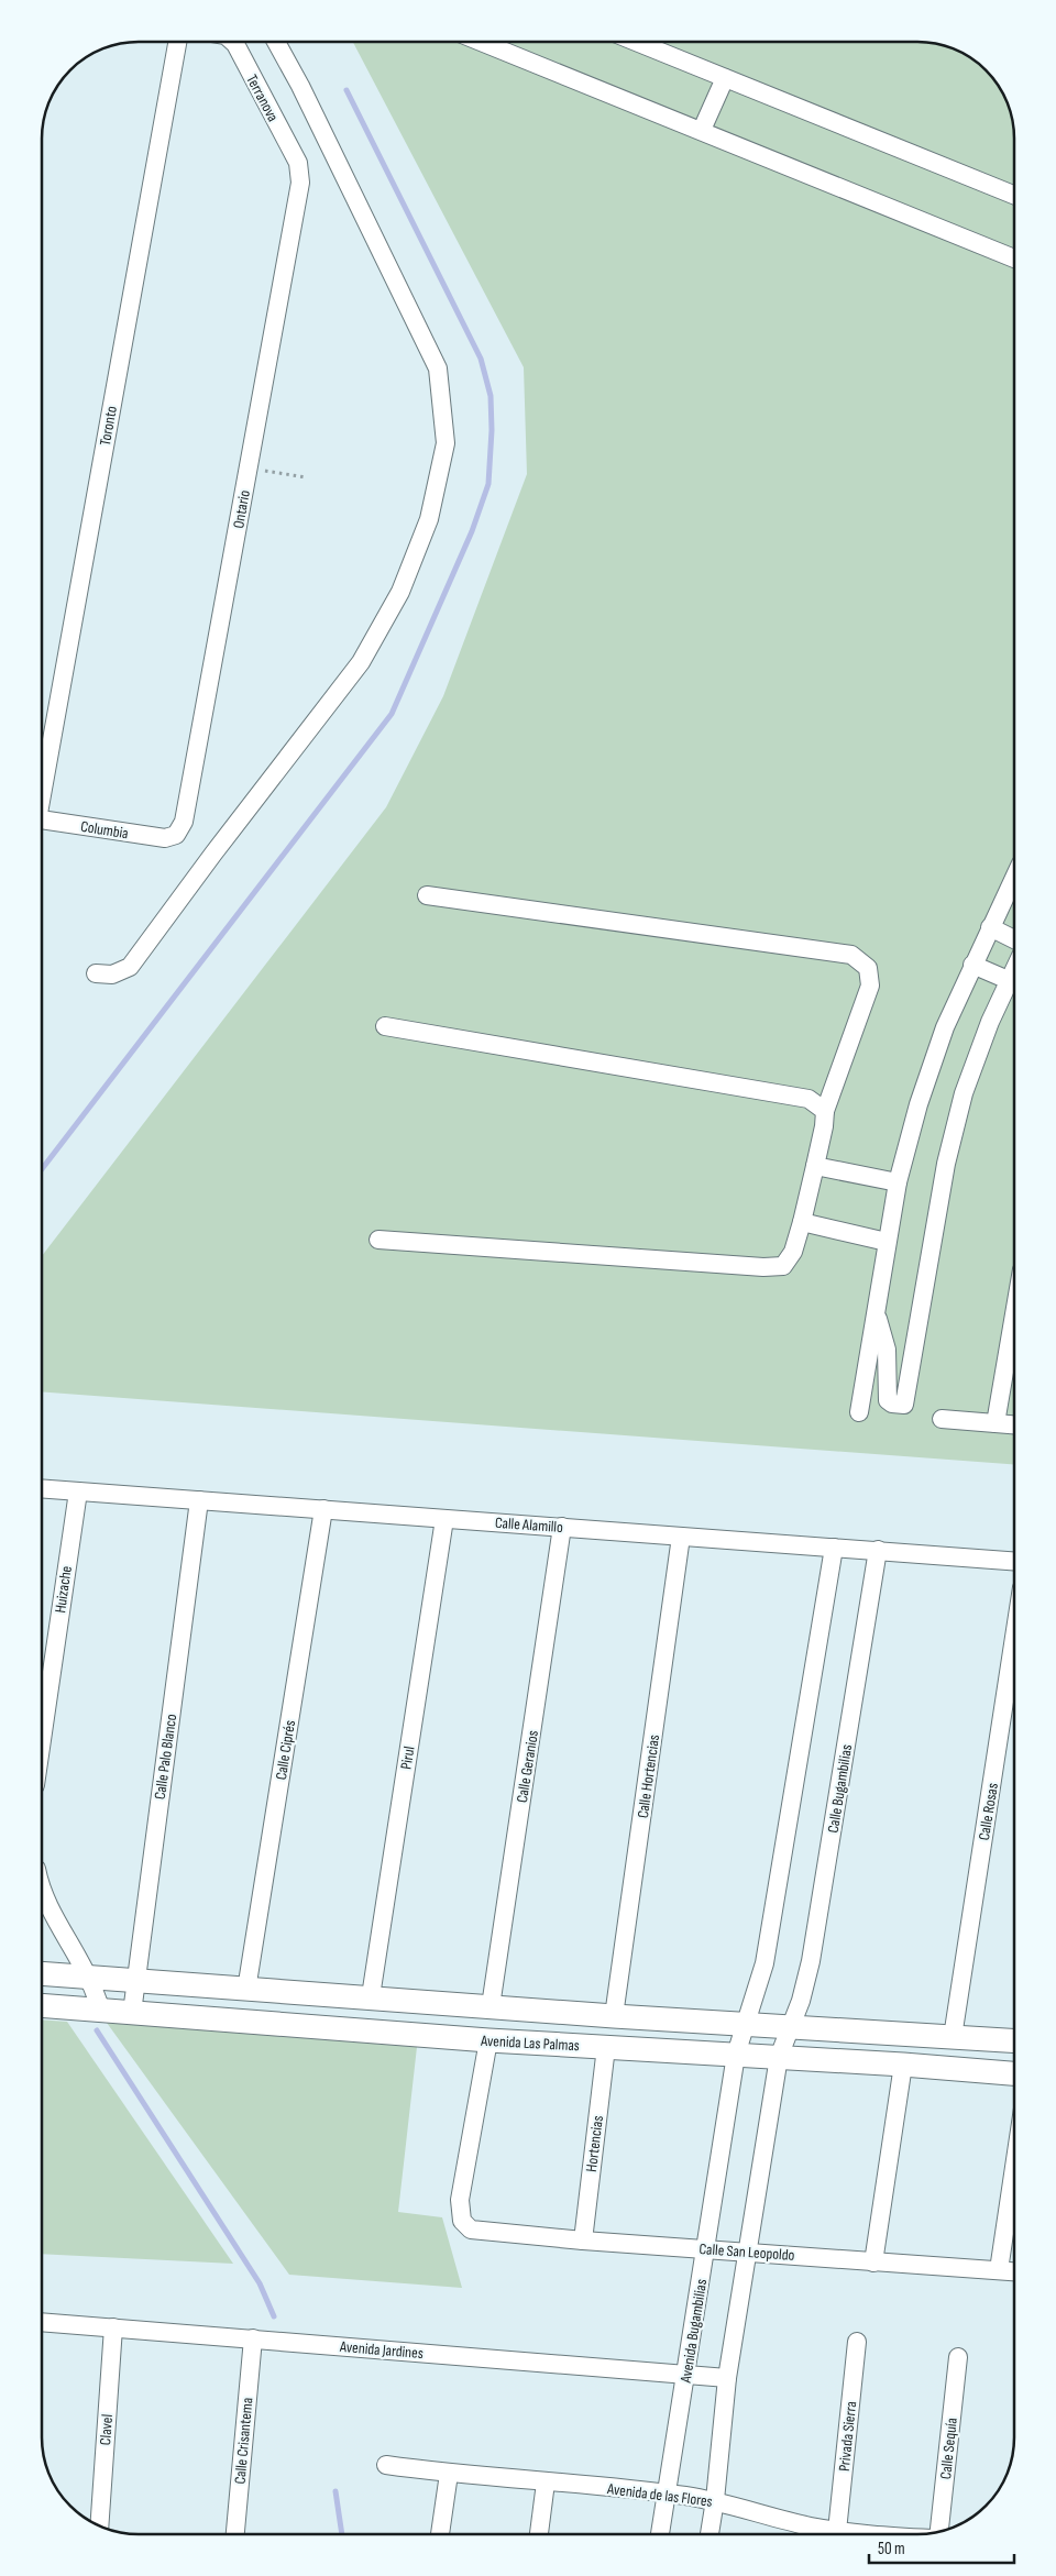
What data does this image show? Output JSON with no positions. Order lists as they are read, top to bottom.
{
  "streets": {
    "street": [
      "Terranova",
      "Toronto",
      "Ontario",
      "Columbia",
      "Calle Alamillo",
      "Huizache",
      "Calle Ciprés",
      "Calle Palo Blanco",
      "Pirul",
      "Calle Geranios",
      "Calle Hortencias",
      "Calle Bugambilias",
      "Calle Rosas",
      "Avenida Las Palmas",
      "Hortencias",
      "Calle San Leopoldo",
      "Avenida Bugambilias",
      "Avenida Jardines",
      "Clavel",
      "Privada Sierra",
      "Calle Crisantema",
      "Calle Sequía",
      "Avenida de las Flores"
    ]
  },
  "crossings": [
    ["Terranova", "Ontario"],
    ["Ontario", "Columbia"],
    ["Calle Alamillo", "Huizache"],
    ["Calle Alamillo", "Calle Ciprés"],
    ["Calle Alamillo", "Calle Palo Blanco"],
    ["Calle Alamillo", "Pirul"],
    ["Calle Alamillo", "Calle Geranios"],
    ["Calle Alamillo", "Calle Hortencias"],
    ["Calle Alamillo", "Calle Bugambilias"],
    ["Calle Ciprés", "Avenida Las Palmas"],
    ["Calle Palo Blanco", "Avenida Las Palmas"],
    ["Pirul", "Avenida Las Palmas"],
    ["Calle Geranios", "Avenida Las Palmas"],
    ["Calle Hortencias", "Avenida Las Palmas"],
    ["Calle Bugambilias", "Avenida Las Palmas"],
    ["Calle Rosas", "Avenida Las Palmas"],
    ["Avenida Las Palmas", "Hortencias"],
    ["Avenida Las Palmas", "Calle San Leopoldo"],
    ["Avenida Las Palmas", "Avenida Bugambilias"],
    ["Hortencias", "Calle San Leopoldo"],
    ["Calle San Leopoldo", "Avenida Bugambilias"],
    ["Avenida Bugambilias", "Avenida Jardines"],
    ["Avenida Bugambilias", "Avenida de las Flores"],
    ["Avenida Jardines", "Clavel"],
    ["Avenida Jardines", "Calle Crisantema"],
    ["Privada Sierra", "Avenida de las Flores"]
  ],
  "scale_bar": "50 m"
}
